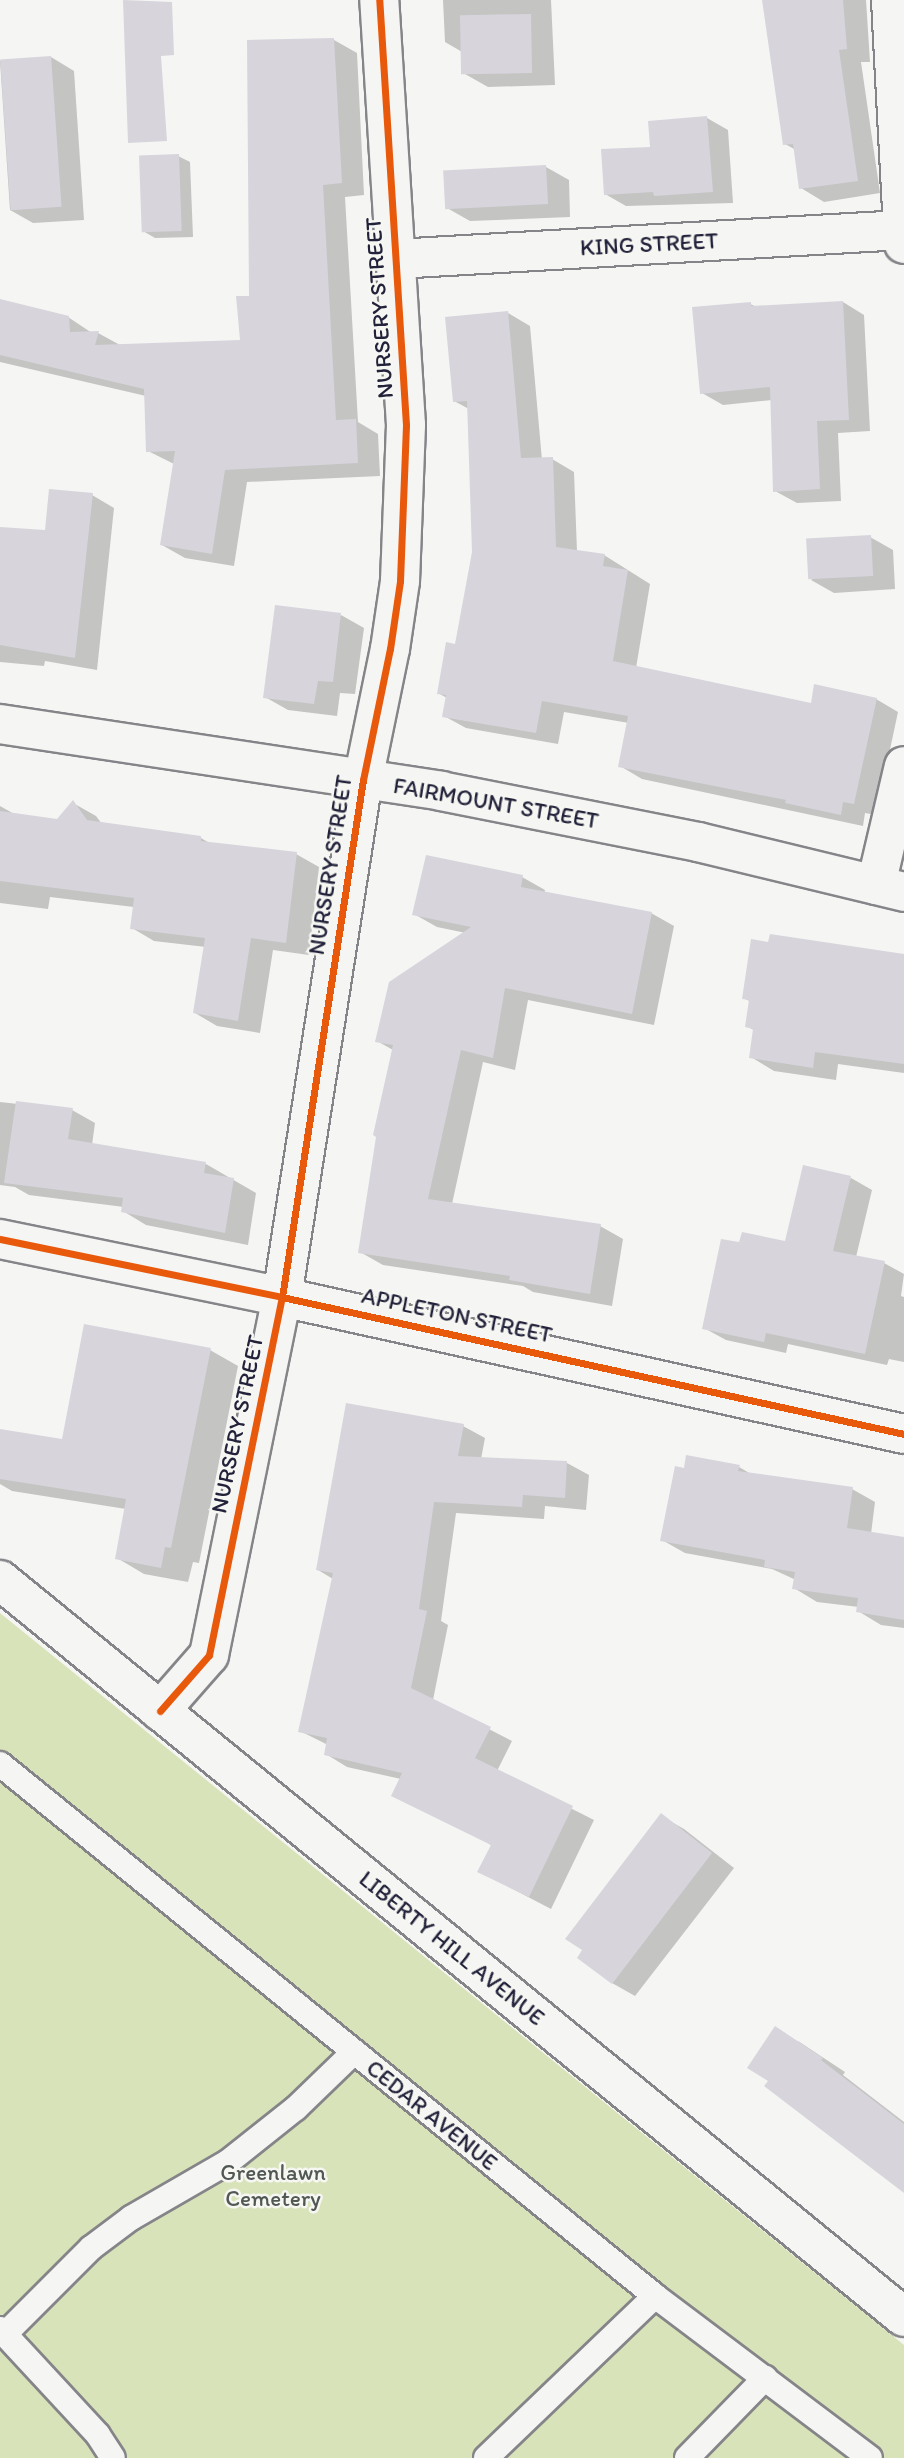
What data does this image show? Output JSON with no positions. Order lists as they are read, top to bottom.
{
  "streets": {
    "street": [
      "KING STREET",
      "NURSERY STREET",
      "FAIRMOUNT STREET",
      "APPLETON STREET",
      "LIBERTY HILL AVENUE"
    ],
    "lane": ["CEDAR AVENUE"]
  },
  "crossings": [
    ["KING STREET", "NURSERY STREET"],
    ["NURSERY STREET", "FAIRMOUNT STREET"],
    ["NURSERY STREET", "APPLETON STREET"],
    ["NURSERY STREET", "LIBERTY HILL AVENUE"]
  ],
  "parks": ["Greenlawn Cemetery"]
}
